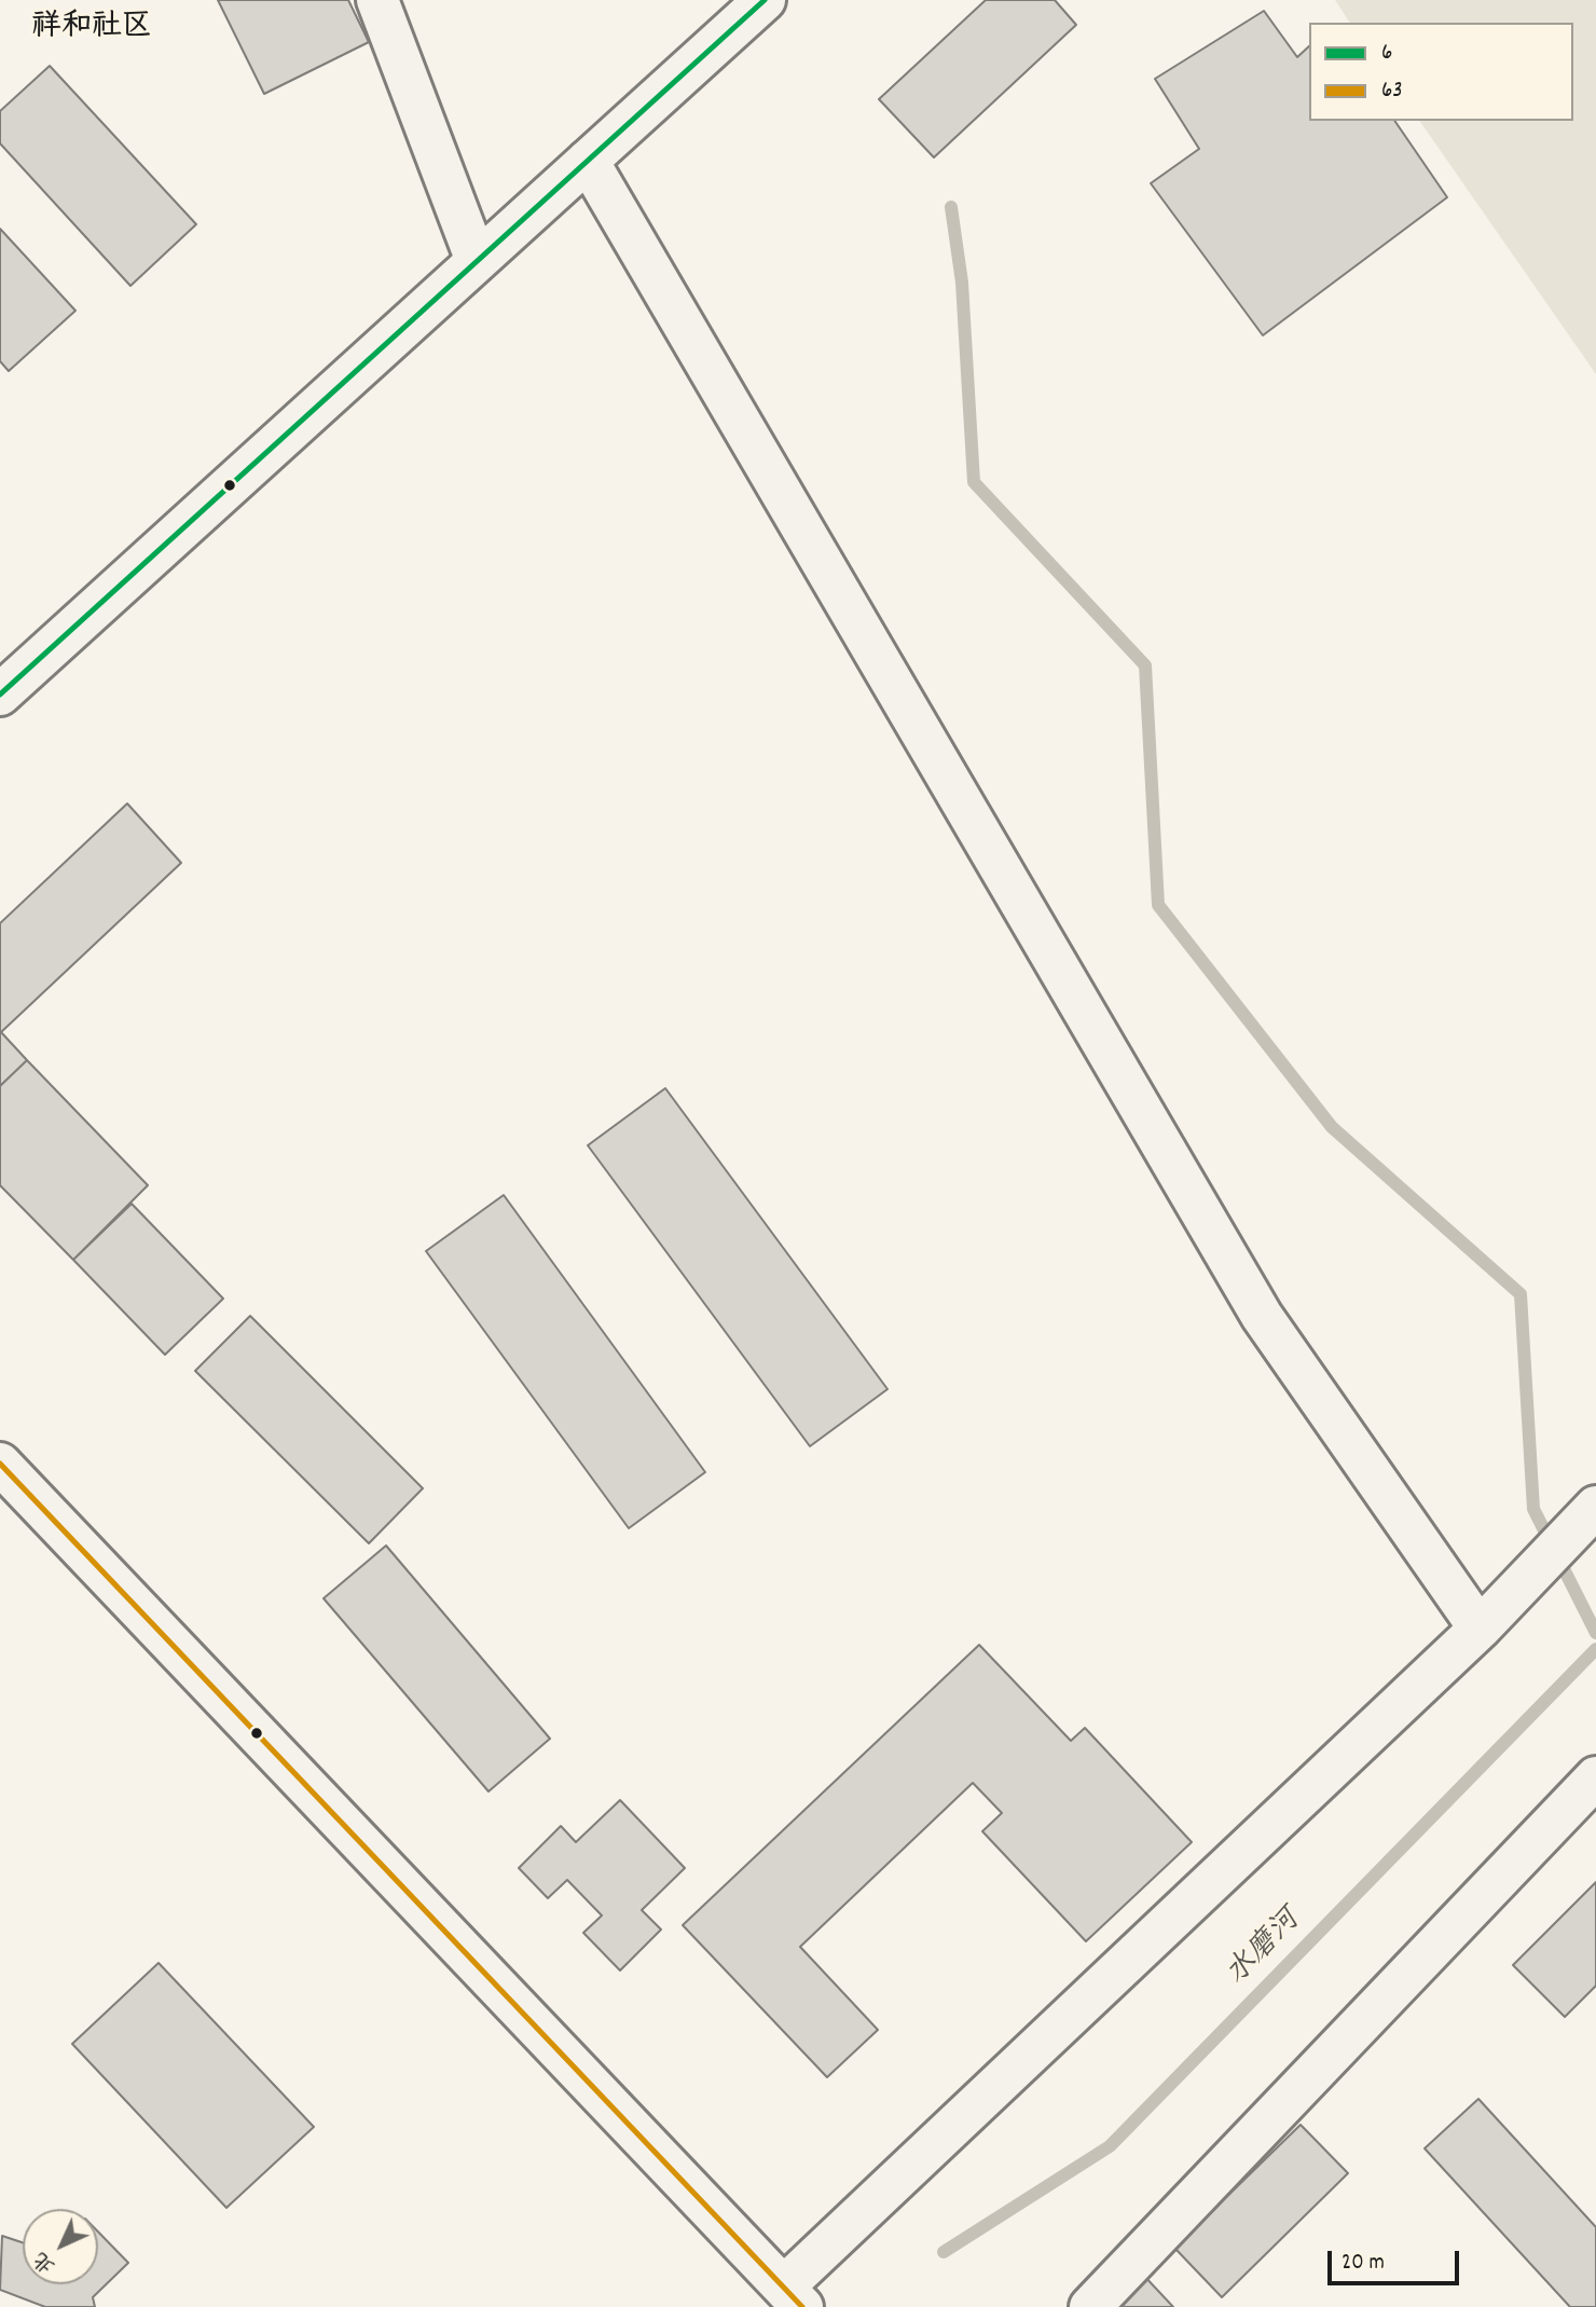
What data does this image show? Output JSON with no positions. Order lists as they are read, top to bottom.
{
  "districts": ["祥和社区"],
  "water": ["水磨河"],
  "lines": ["transit line 6", "transit line 63"],
  "legend": ["6", "63"],
  "scale_bar": "20 m",
  "north": "bottom left"
}
